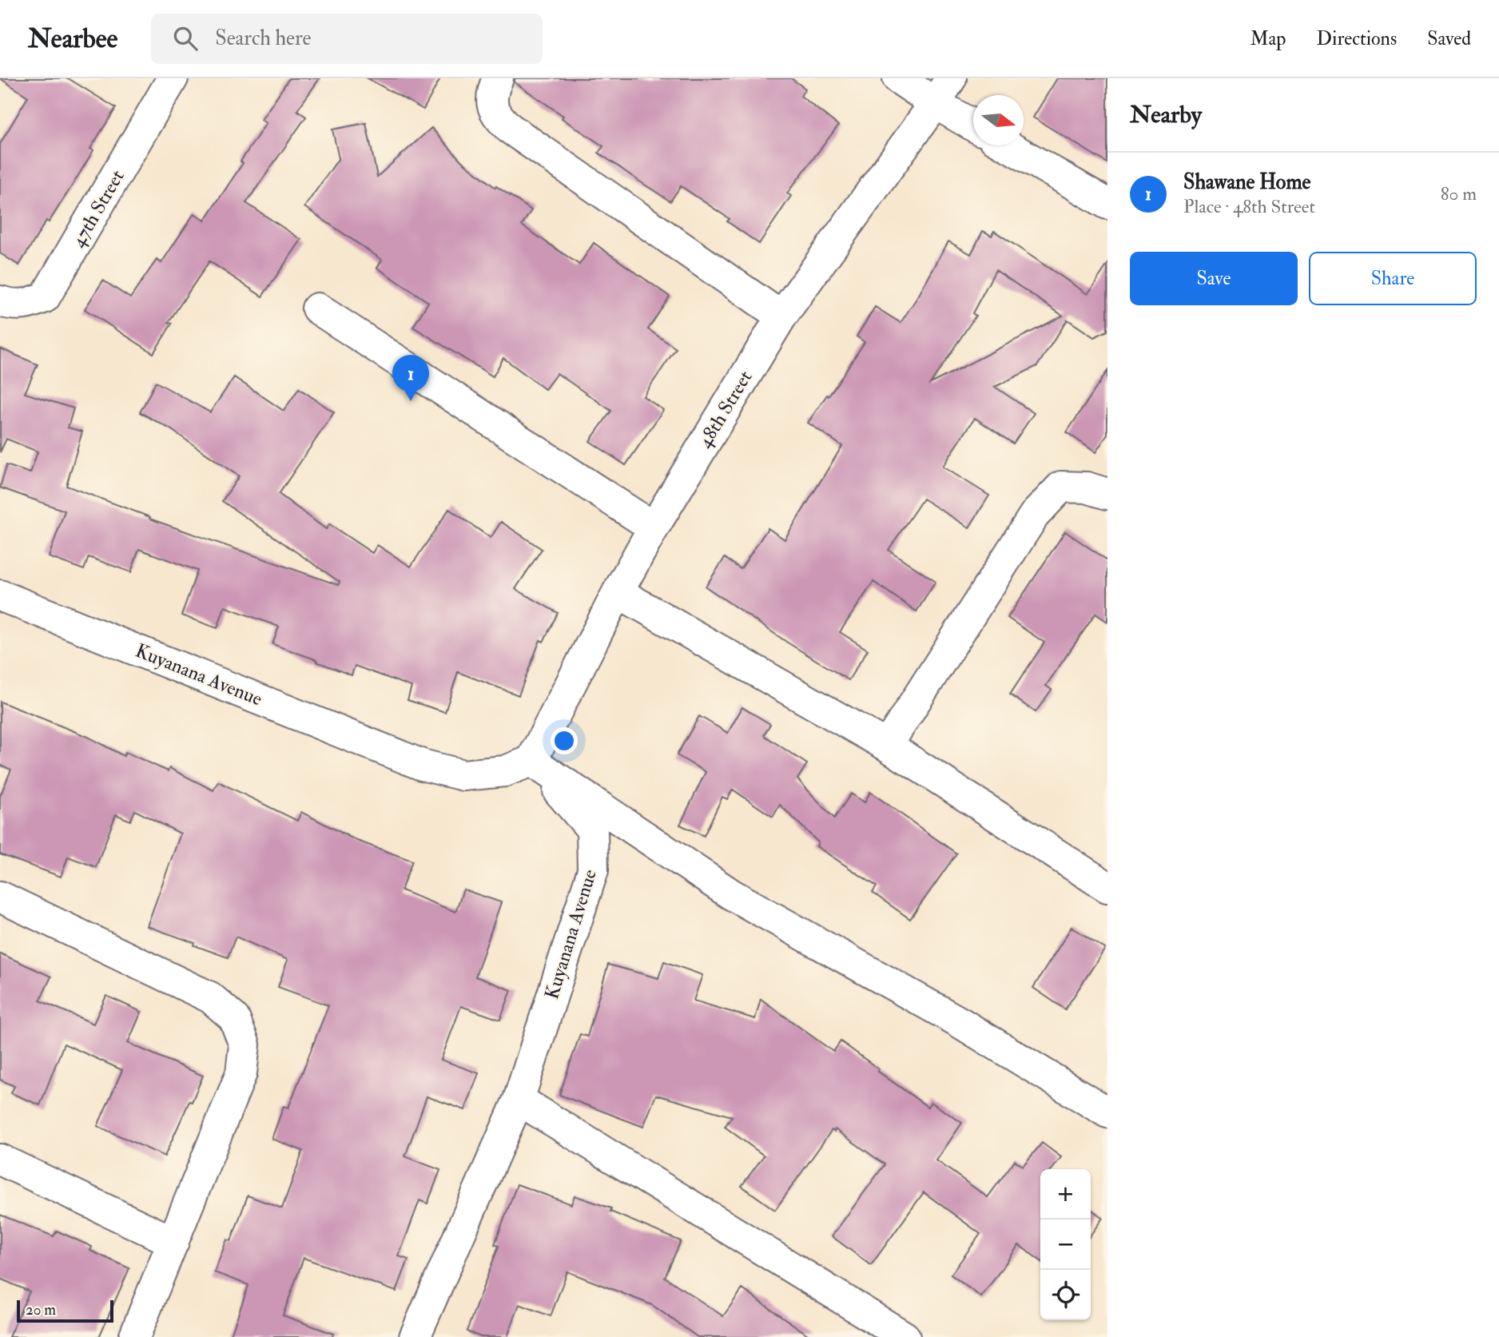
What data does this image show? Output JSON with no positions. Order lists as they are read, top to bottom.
{
  "streets": {
    "street": ["47th Street", "48th Street", "Kuyanana Avenue"]
  },
  "crossings": [
    ["48th Street", "Kuyanana Avenue"]
  ],
  "scale_bar": "20 m",
  "north": "right",
  "page": {
    "header": "Nearbee",
    "search": "Search here",
    "nav": ["Map", "Directions", "Saved"],
    "heading": "Nearby",
    "list": [
      {
        "mark": "1",
        "name": "Shawane Home",
        "note": "Place · 48th Street",
        "value": "80 m"
      }
    ],
    "buttons": ["Save", "Share"],
    "pins": "1",
    "map_buttons": ["+", "−"],
    "scale": "20 m"
  }
}
